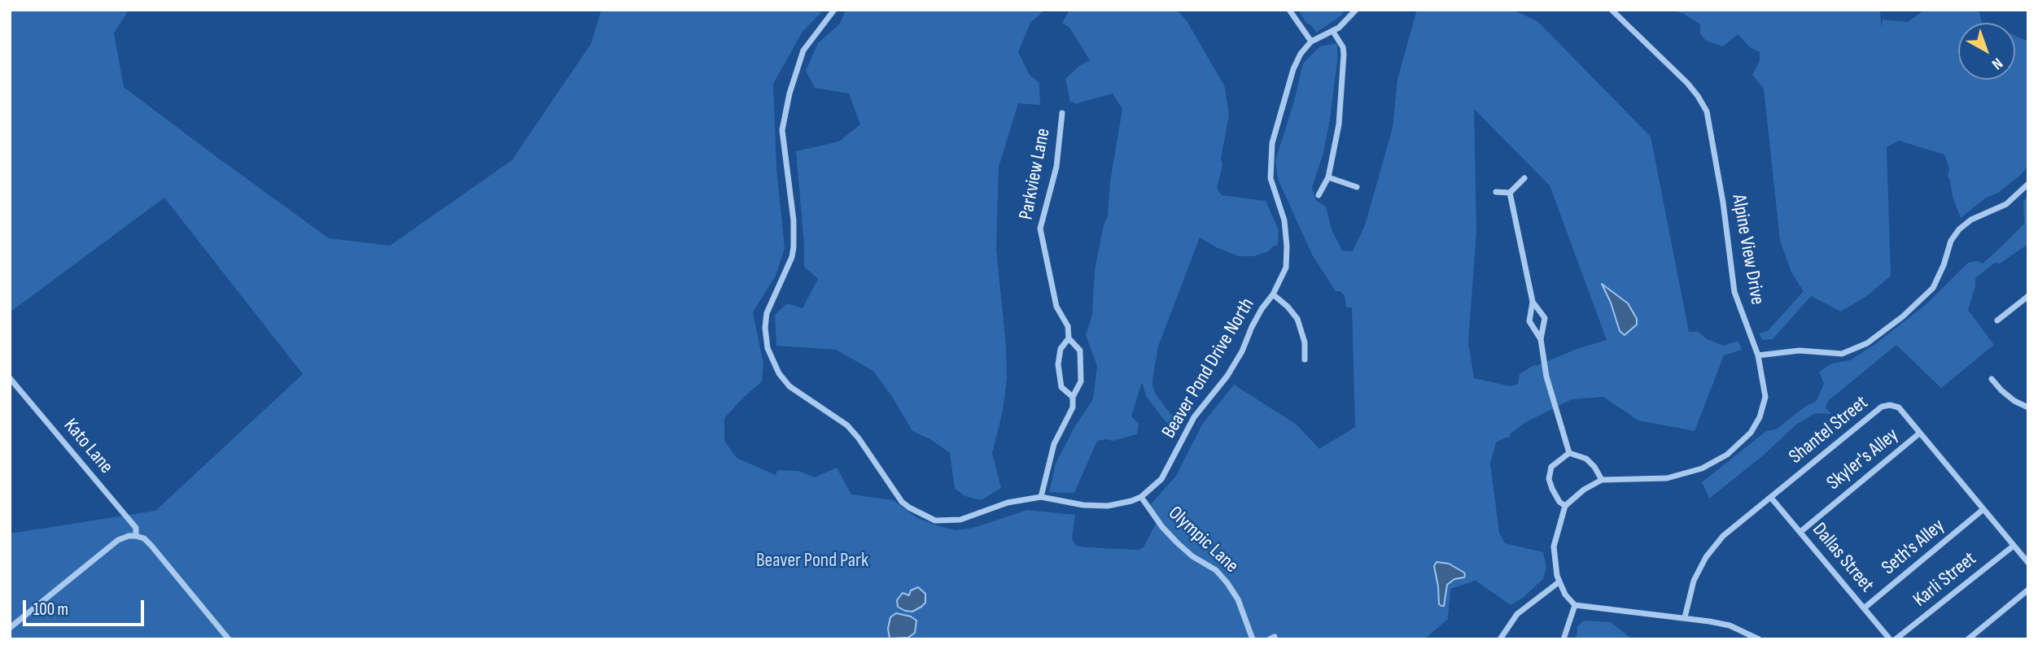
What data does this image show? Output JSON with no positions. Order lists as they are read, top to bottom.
{
  "streets": {
    "street": [
      "Parkview Lane",
      "Alpine View Drive",
      "Beaver Pond Drive North",
      "Shantel Street",
      "Kato Lane",
      "Skyler's Alley",
      "Olympic Lane",
      "Seth's Alley",
      "Dallas Street",
      "Karli Street"
    ]
  },
  "crossings": [
    ["Parkview Lane", "Beaver Pond Drive North"],
    ["Beaver Pond Drive North", "Olympic Lane"],
    ["Shantel Street", "Skyler's Alley"],
    ["Shantel Street", "Seth's Alley"],
    ["Shantel Street", "Dallas Street"],
    ["Shantel Street", "Karli Street"],
    ["Skyler's Alley", "Dallas Street"],
    ["Seth's Alley", "Dallas Street"]
  ],
  "parks": ["Beaver Pond Park"],
  "scale_bar": "100 m",
  "north": "bottom right"
}
